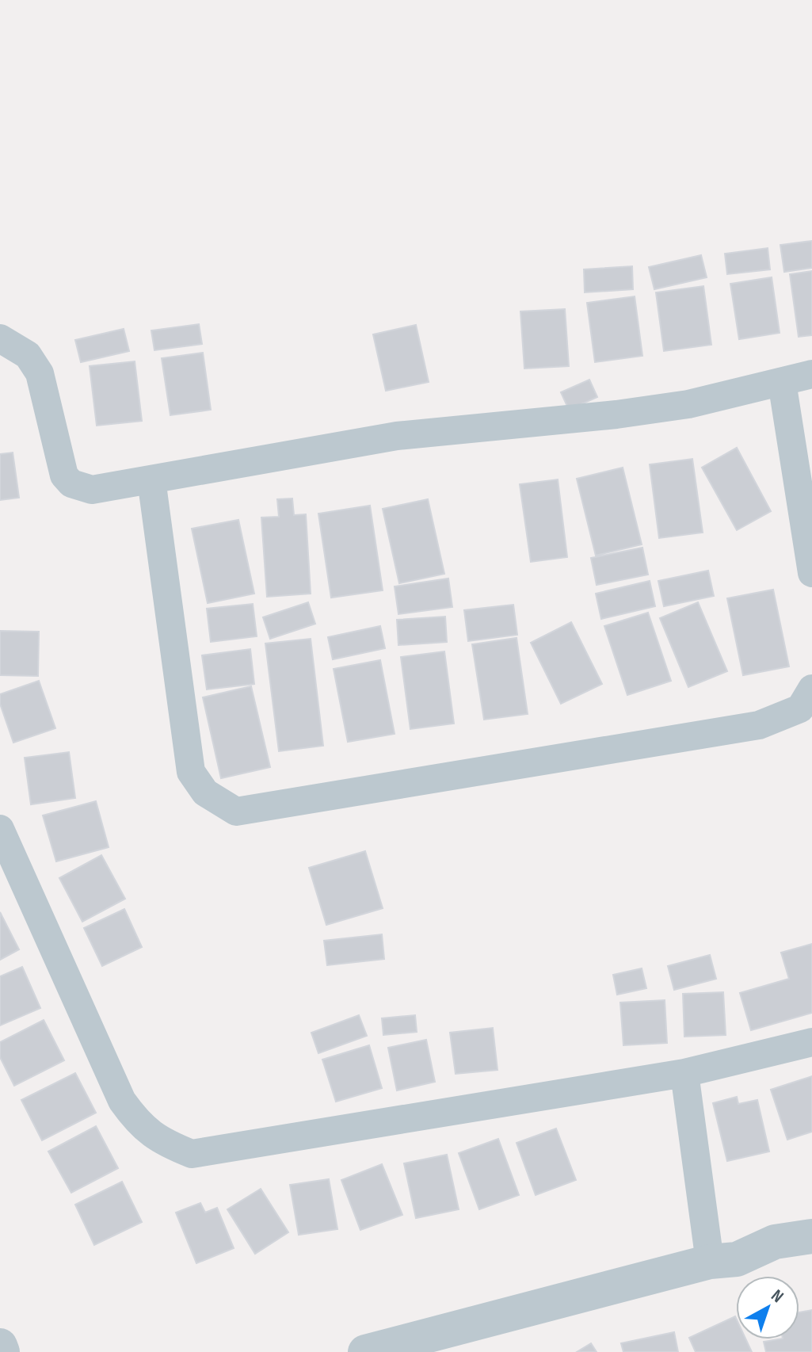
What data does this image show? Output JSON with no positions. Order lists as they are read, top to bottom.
{
  "north": "top right"
}
